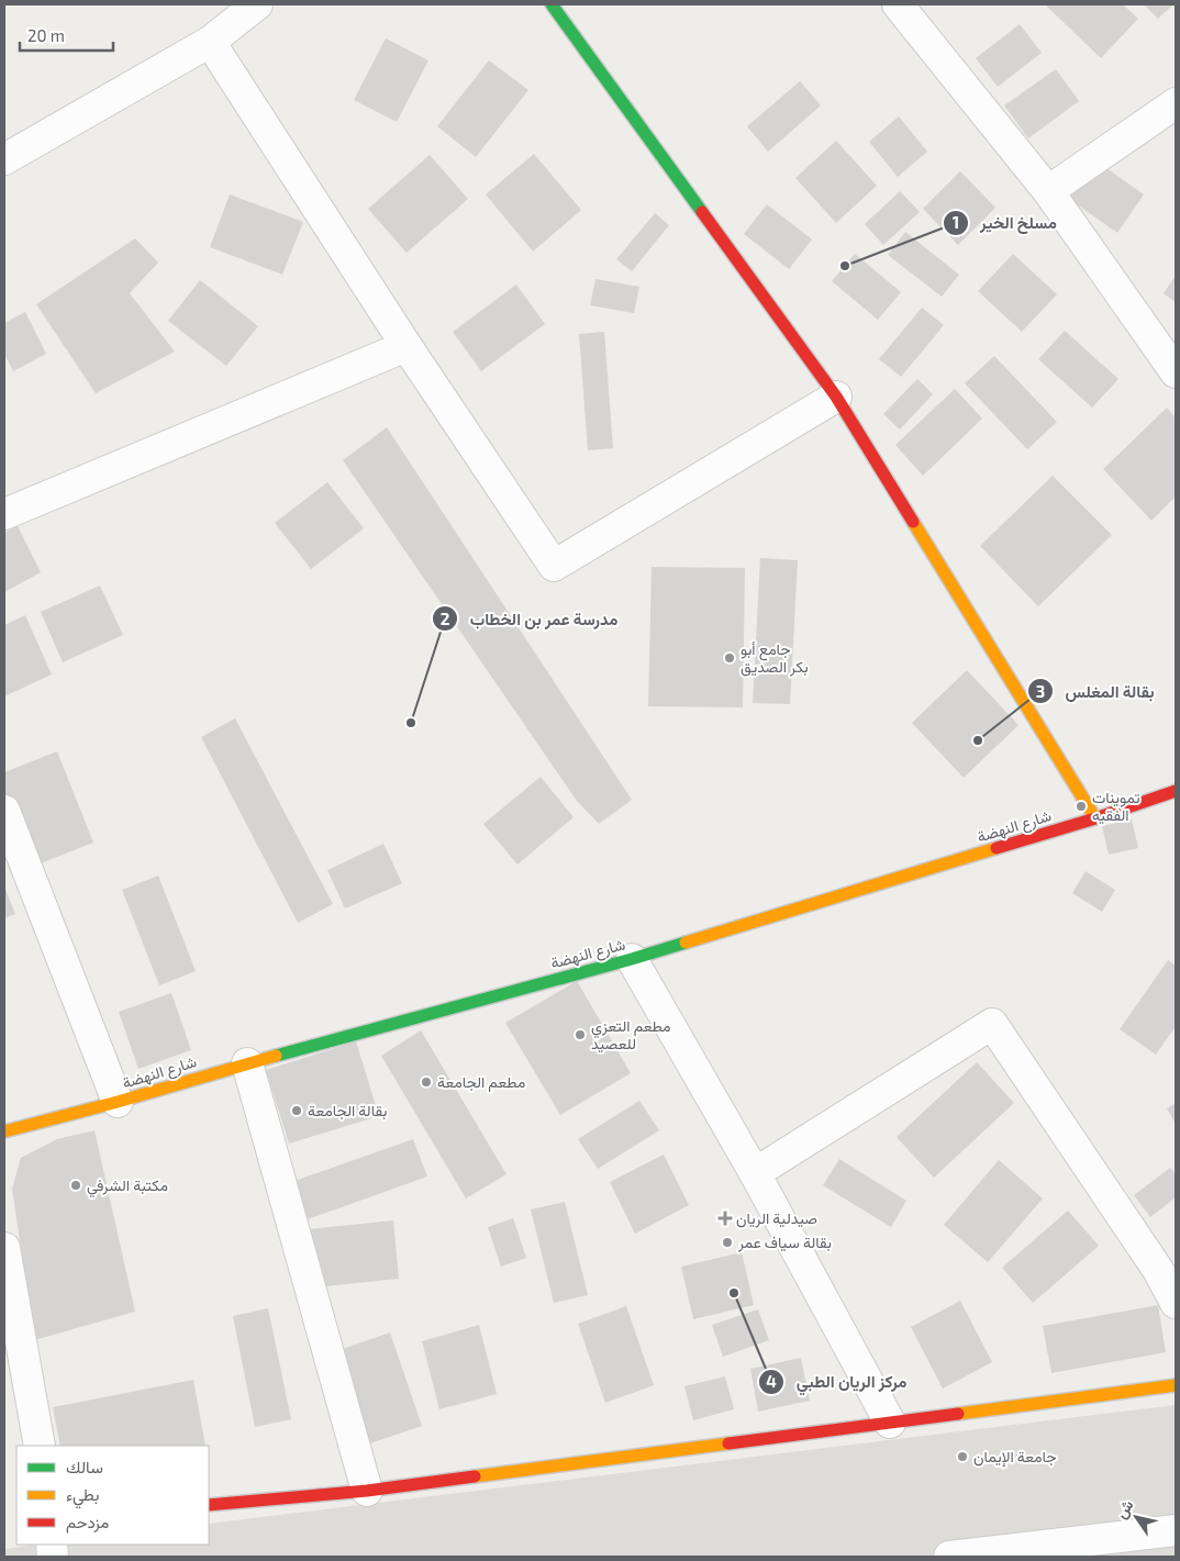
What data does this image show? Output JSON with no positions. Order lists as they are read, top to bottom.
{
  "streets": {
    "street": ["شارع النهضة"]
  },
  "places": {
    "other": [
      "مسلخ الخير",
      "جامع أبو بكر الصديق",
      "مدرسة عمر بن الخطاب",
      "بقالة المغلس",
      "تموينات الفقيه",
      "مطعم التعزي للعصيد",
      "مطعم الجامعة",
      "بقالة الجامعة",
      "مكتبة الشرفي",
      "بقالة سياف عمر",
      "مركز الريان الطبي",
      "جامعة الإيمان"
    ],
    "health": ["صيدلية الريان"]
  },
  "legend": ["سالك", "بطيء", "مزدحم"],
  "scale_bar": "20 m",
  "north": "top left"
}
